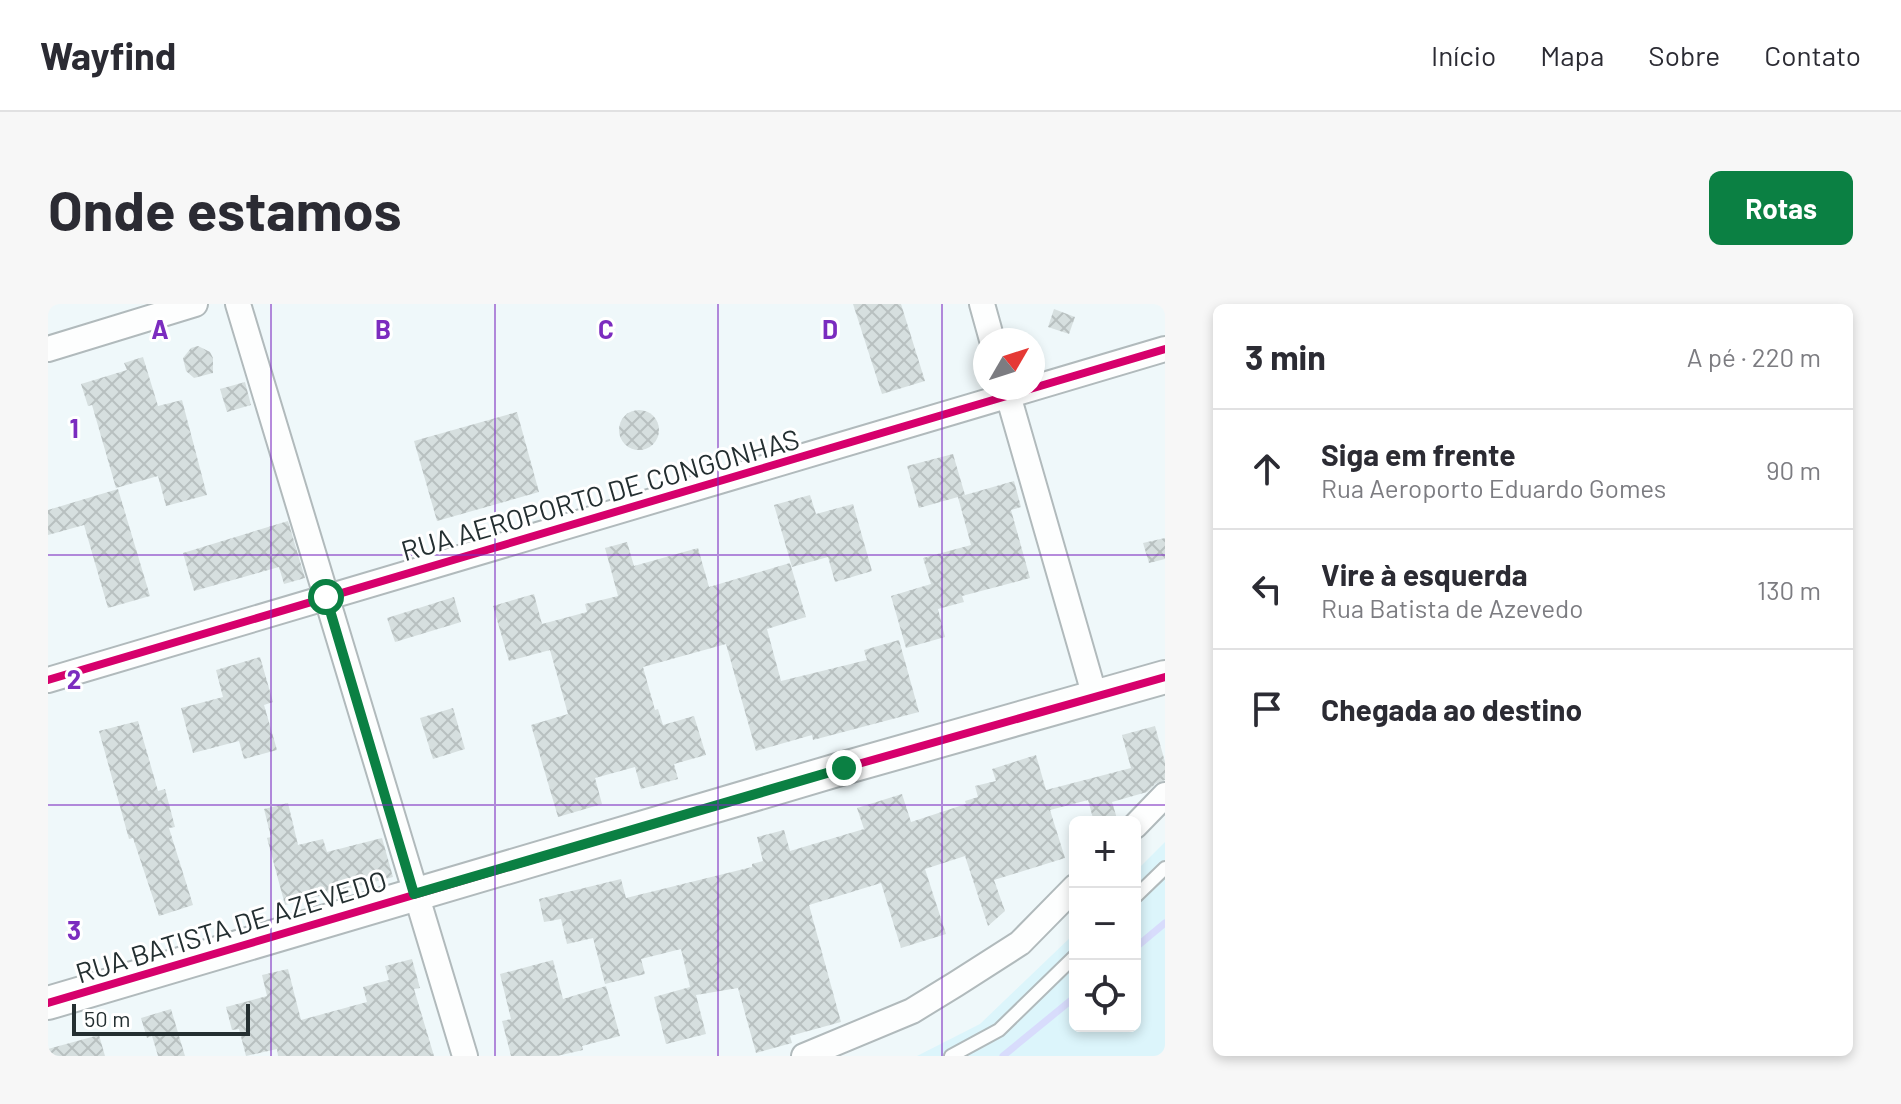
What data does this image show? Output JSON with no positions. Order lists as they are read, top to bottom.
{
  "streets": {
    "street": ["RUA AEROPORTO DE CONGONHAS", "RUA BATISTA DE AZEVEDO"]
  },
  "scale_bar": "50 m",
  "north": "top right",
  "page": {
    "header": "Wayfind",
    "nav": [
      "Início",
      "Mapa",
      "Sobre",
      "Contato"
    ],
    "buttons": "Rotas",
    "title": "Onde estamos",
    "heading": ["3 min", "A pé · 220 m"],
    "list": [
      ["Siga em frente", "Rua Aeroporto Eduardo Gomes", "90 m"],
      ["Vire à esquerda", "Rua Batista de Azevedo", "130 m"],
      "Chegada ao destino"
    ],
    "map_buttons": ["+", "−"],
    "scale": "50 m"
  },
  "grid": {
    "columns": [
      "A",
      "B",
      "C",
      "D"
    ],
    "rows": ["1", "2", "3"]
  }
}
